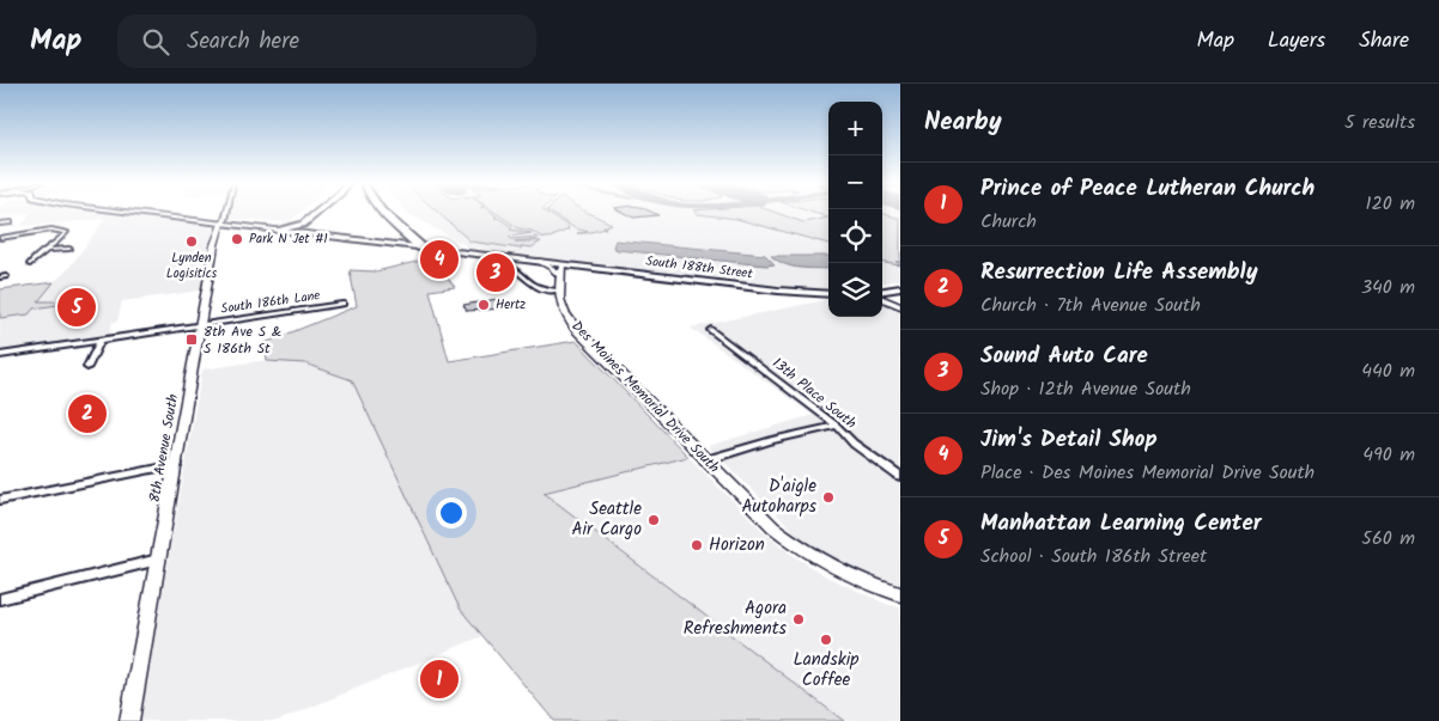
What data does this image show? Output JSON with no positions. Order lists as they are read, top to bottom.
{
  "streets": {
    "main road": ["South 188th Street", "Des Moines Memorial Drive South"],
    "street": ["South 186th Lane", "13th Place South", "8th Avenue South"]
  },
  "crossings": [
    ["South 186th Lane", "8th Avenue South"]
  ],
  "places": {
    "other": [
      "Park N Jet #1",
      "Lynden Logisitics",
      "Hertz",
      "D'aigle Autoharps",
      "Seattle Air Cargo",
      "Horizon",
      "Agora Refreshments",
      "Landskip Coffee"
    ],
    "transit": ["8th Ave S & S 186th St"]
  },
  "page": {
    "header": "Map",
    "search": "Search here",
    "nav": ["Map", "Layers", "Share"],
    "heading": ["Nearby", "5 results"],
    "map_buttons": ["+", "−"],
    "list": [
      {
        "mark": "1",
        "name": "Prince of Peace Lutheran Church",
        "note": "Church",
        "value": "120 m"
      },
      {
        "mark": "2",
        "name": "Resurrection Life Assembly",
        "note": "Church · 7th Avenue South",
        "value": "340 m"
      },
      {
        "mark": "3",
        "name": "Sound Auto Care",
        "note": "Shop · 12th Avenue South",
        "value": "440 m"
      },
      {
        "mark": "4",
        "name": "Jim's Detail Shop",
        "note": "Place · Des Moines Memorial Drive South",
        "value": "490 m"
      },
      {
        "mark": "5",
        "name": "Manhattan Learning Center",
        "note": "School · South 186th Street",
        "value": "560 m"
      }
    ],
    "pins": [
      "4",
      "3",
      "5",
      "2",
      "1"
    ]
  }
}
